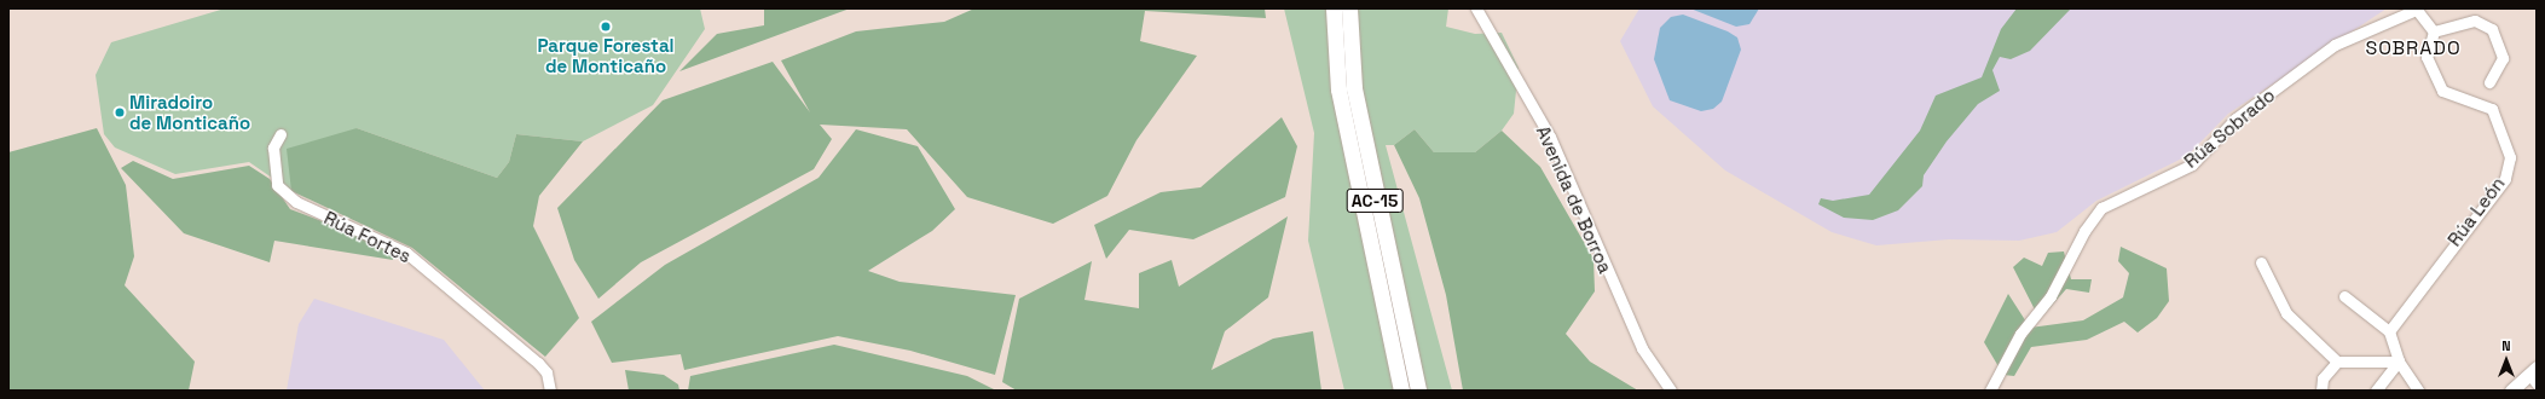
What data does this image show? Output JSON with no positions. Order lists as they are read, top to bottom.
{
  "streets": {
    "highway": ["AC-15"],
    "street": [
      "Rúa Sobrado",
      "Avenida de Borroa",
      "Rúa León",
      "Rúa Fortes"
    ]
  },
  "districts": ["SOBRADO"],
  "places": ["Parque Forestal de Monticaño", "Miradoiro de Monticaño"],
  "north": "top"
}
